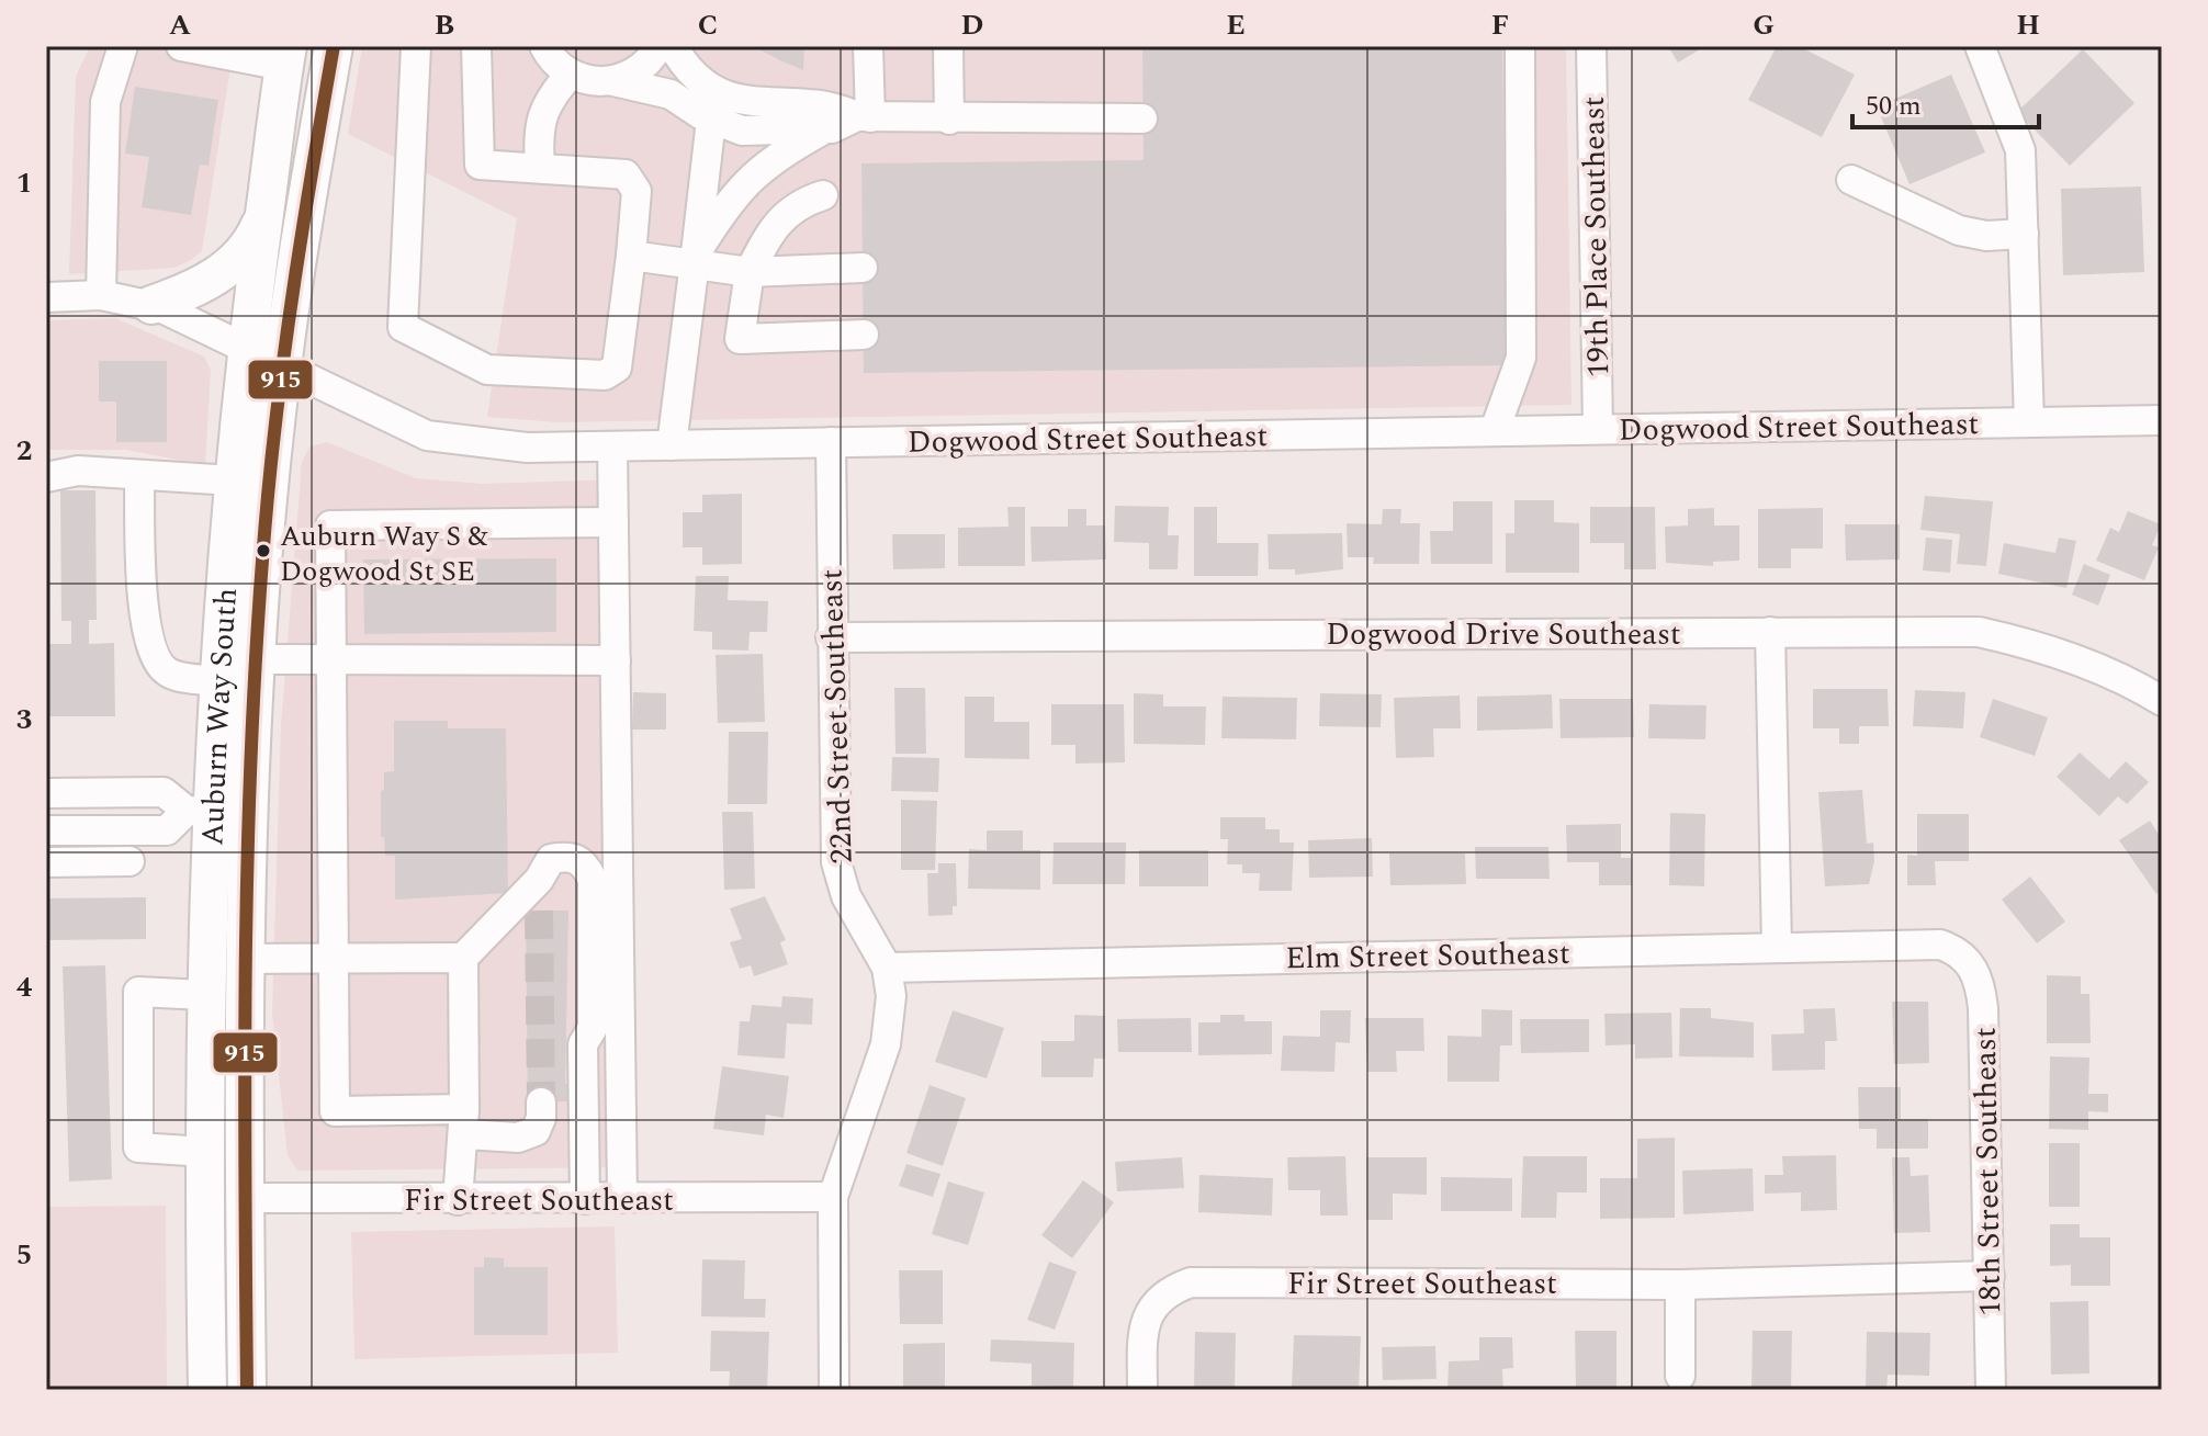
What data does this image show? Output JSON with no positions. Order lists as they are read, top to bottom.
{
  "streets": {
    "main road": ["Auburn Way South"],
    "street": [
      "19th Place Southeast",
      "Dogwood Street Southeast",
      "Dogwood Drive Southeast",
      "22nd Street Southeast",
      "Elm Street Southeast",
      "18th Street Southeast",
      "Fir Street Southeast"
    ]
  },
  "crossings": [
    ["19th Place Southeast", "Dogwood Street Southeast"],
    ["Dogwood Street Southeast", "Auburn Way South"],
    ["Dogwood Street Southeast", "22nd Street Southeast"],
    ["Dogwood Drive Southeast", "22nd Street Southeast"],
    ["Auburn Way South", "Fir Street Southeast"],
    ["22nd Street Southeast", "Elm Street Southeast"],
    ["22nd Street Southeast", "Fir Street Southeast"],
    ["Elm Street Southeast", "18th Street Southeast"],
    ["18th Street Southeast", "Fir Street Southeast"]
  ],
  "places": ["Auburn Way S & Dogwood St SE"],
  "lines": ["transit line 915"],
  "scale_bar": "50 m",
  "grid": {
    "columns": [
      "A",
      "B",
      "C",
      "D",
      "E",
      "F",
      "G",
      "H"
    ],
    "rows": [
      "1",
      "2",
      "3",
      "4",
      "5"
    ]
  }
}
